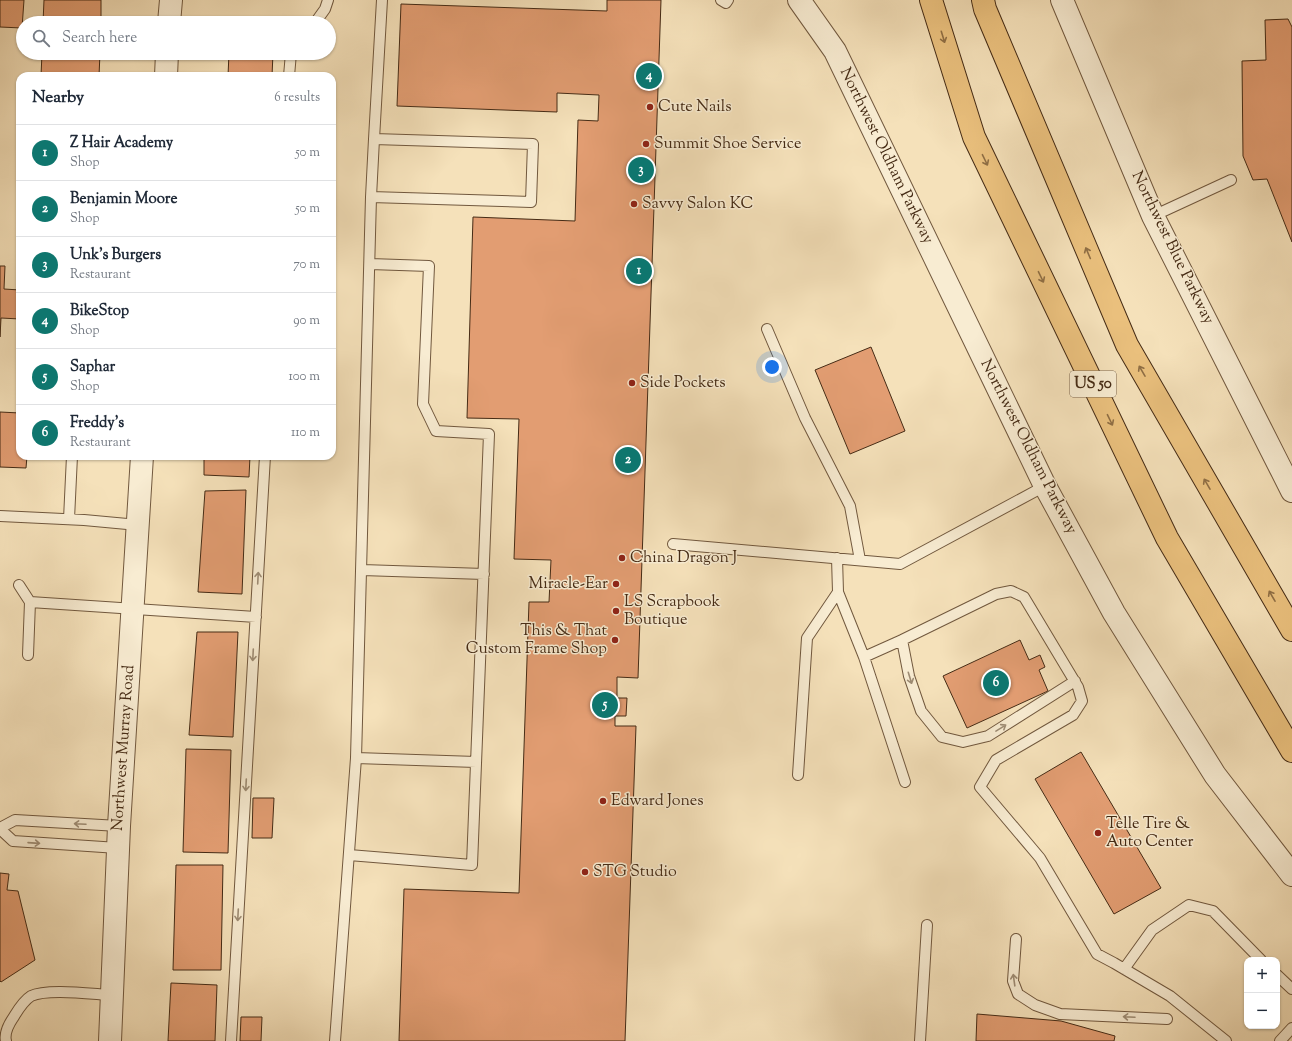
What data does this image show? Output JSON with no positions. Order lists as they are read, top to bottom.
{
  "streets": {
    "highway": ["US 50"],
    "street": ["Northwest Oldham Parkway", "Northwest Blue Parkway", "Northwest Murray Road"]
  },
  "places": [
    "Cute Nails",
    "Summit Shoe Service",
    "Savvy Salon KC",
    "Side Pockets",
    "China Dragon J",
    "Miracle-Ear",
    "LS Scrapbook Boutique",
    "This & That Custom Frame Shop",
    "Edward Jones",
    "Telle Tire & Auto Center",
    "STG Studio"
  ],
  "page": {
    "search": "Search here",
    "pins": [
      "4",
      "3",
      "1",
      "2",
      "6",
      "5"
    ],
    "heading": ["Nearby", "6 results"],
    "list": [
      {
        "mark": "1",
        "name": "Z Hair Academy",
        "note": "Shop",
        "value": "50 m"
      },
      {
        "mark": "2",
        "name": "Benjamin Moore",
        "note": "Shop",
        "value": "50 m"
      },
      {
        "mark": "3",
        "name": "Unk's Burgers",
        "note": "Restaurant",
        "value": "70 m"
      },
      {
        "mark": "4",
        "name": "BikeStop",
        "note": "Shop",
        "value": "90 m"
      },
      {
        "mark": "5",
        "name": "Saphar",
        "note": "Shop",
        "value": "100 m"
      },
      {
        "mark": "6",
        "name": "Freddy's",
        "note": "Restaurant",
        "value": "110 m"
      }
    ],
    "map_buttons": ["+", "−"]
  }
}
